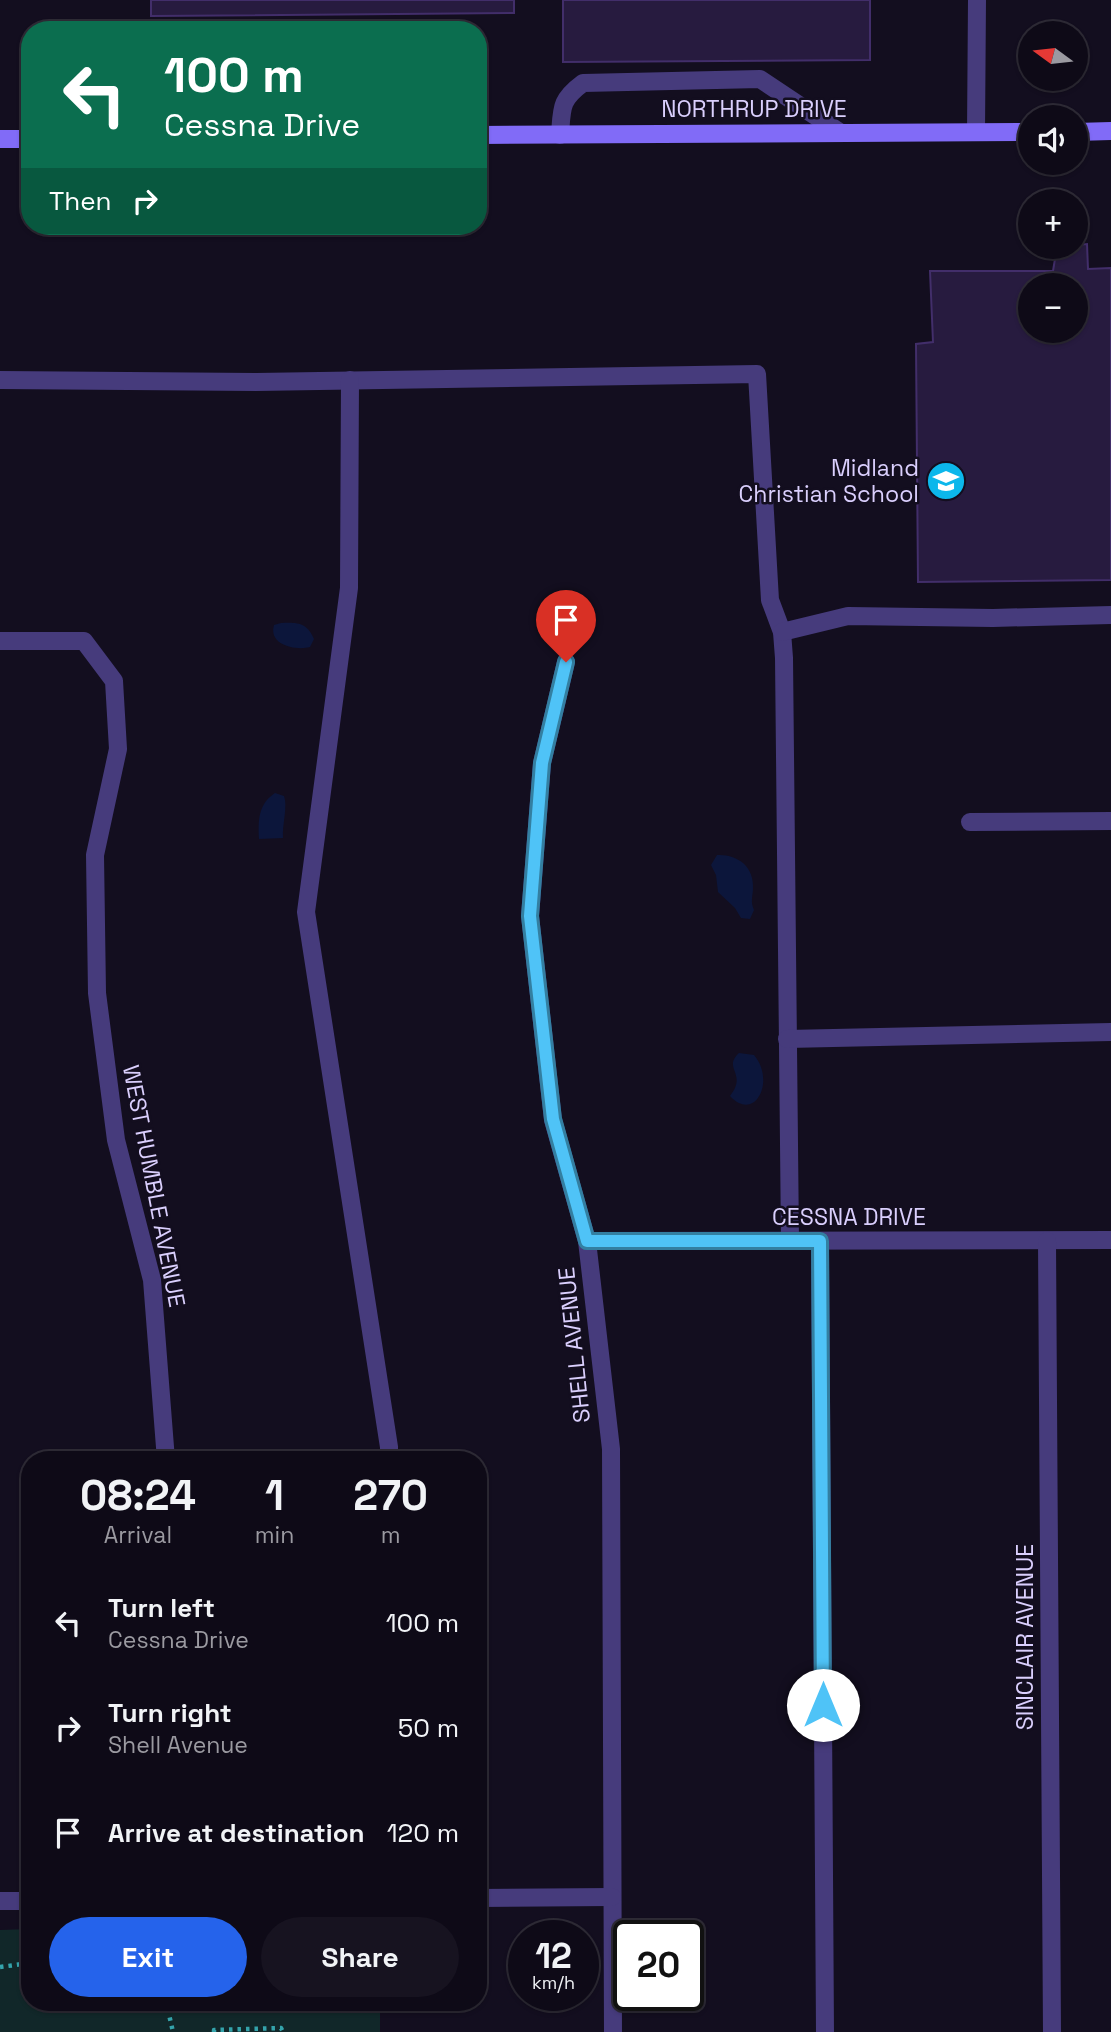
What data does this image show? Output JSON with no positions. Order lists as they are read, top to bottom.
{
  "streets": {
    "street": [
      "NORTHRUP DRIVE",
      "WEST HUMBLE AVENUE",
      "CESSNA DRIVE",
      "SHELL AVENUE",
      "SINCLAIR AVENUE"
    ]
  },
  "crossings": [
    ["CESSNA DRIVE", "SHELL AVENUE"],
    ["CESSNA DRIVE", "SINCLAIR AVENUE"]
  ],
  "places": {
    "school or university": ["Midland Christian School"]
  },
  "north": "left",
  "page": {
    "map_buttons": ["+", "−"],
    "turn": ["100 m", "Cessna Drive"],
    "then": "Then",
    "eta": [
      "08:24",
      "Arrival",
      "1",
      "min",
      "270",
      "m"
    ],
    "list": [
      {
        "name": "Turn left",
        "note": "Cessna Drive",
        "value": "100 m"
      },
      {
        "name": "Turn right",
        "note": "Shell Avenue",
        "value": "50 m"
      },
      {
        "name": "Arrive at destination",
        "value": "120 m"
      }
    ],
    "buttons": ["Exit", "Share"],
    "speed": "12 km/h",
    "limit": "20"
  }
}
